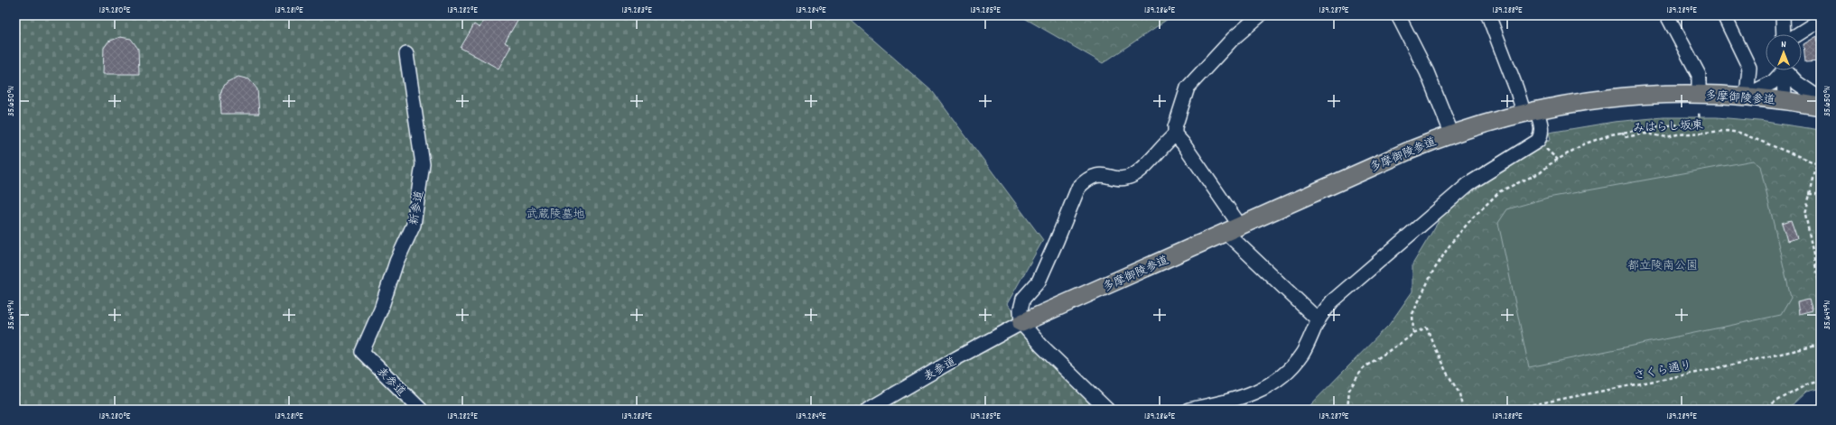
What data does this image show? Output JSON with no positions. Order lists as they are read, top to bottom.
{
  "streets": {
    "main road": ["多摩御陵参道"],
    "street": ["新参道", "表参道"],
    "path": ["みはらし坂東", "さくら通り"]
  },
  "crossings": [
    ["多摩御陵参道", "表参道"],
    ["新参道", "表参道"]
  ],
  "parks": ["武蔵陵墓地", "都立陵南公園"],
  "north": "top",
  "coordinates": [
    "139.280°E",
    "139.281°E",
    "139.282°E",
    "139.283°E",
    "139.284°E",
    "139.285°E",
    "139.286°E",
    "139.287°E",
    "139.288°E",
    "139.289°E",
    "35.650°N",
    "35.649°N"
  ]
}
